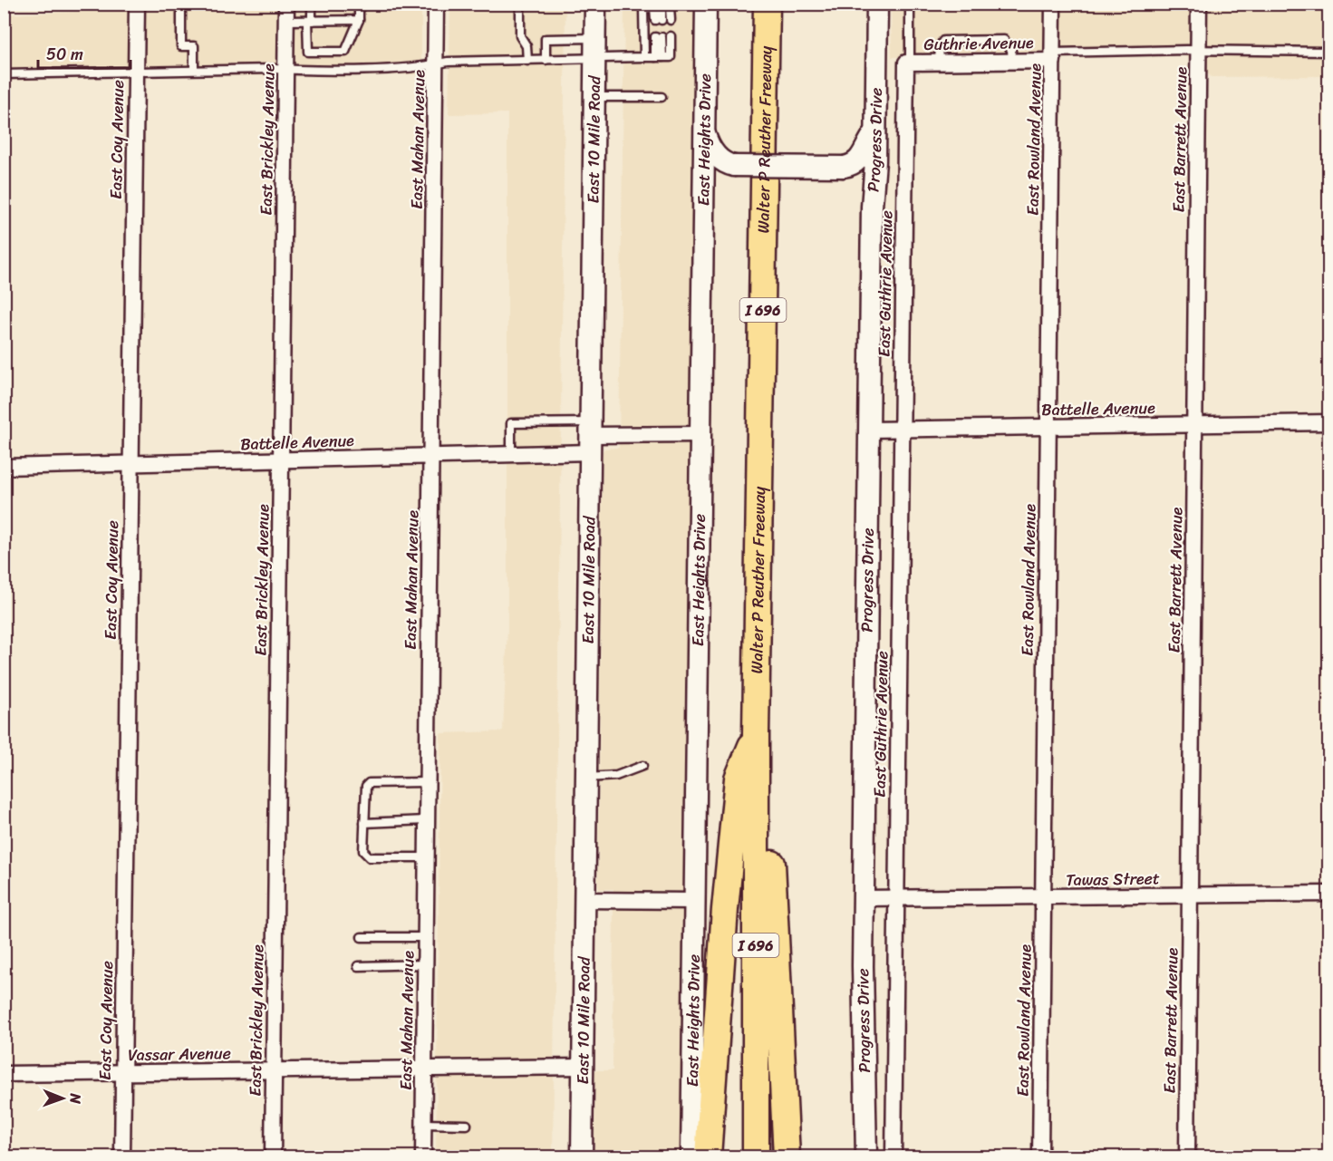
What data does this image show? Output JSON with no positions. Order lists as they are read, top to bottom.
{
  "streets": {
    "highway": ["Walter P Reuther Freeway", "I 696"],
    "main road": ["East 10 Mile Road", "East Heights Drive", "Progress Drive"],
    "street": [
      "Guthrie Avenue",
      "East Coy Avenue",
      "East Brickley Avenue",
      "East Mahan Avenue",
      "East Rowland Avenue",
      "East Barrett Avenue",
      "East Guthrie Avenue",
      "Battelle Avenue",
      "Tawas Street",
      "Vassar Avenue"
    ]
  },
  "crossings": [
    ["Guthrie Avenue", "East Rowland Avenue"],
    ["Guthrie Avenue", "East Guthrie Avenue"],
    ["East Coy Avenue", "Battelle Avenue"],
    ["East Coy Avenue", "Vassar Avenue"],
    ["East Brickley Avenue", "Battelle Avenue"],
    ["East Brickley Avenue", "Vassar Avenue"],
    ["East Mahan Avenue", "Battelle Avenue"],
    ["East Mahan Avenue", "Vassar Avenue"],
    ["East Rowland Avenue", "Battelle Avenue"],
    ["East Rowland Avenue", "Tawas Street"],
    ["East Barrett Avenue", "Battelle Avenue"],
    ["East Barrett Avenue", "Tawas Street"],
    ["East 10 Mile Road", "Battelle Avenue"],
    ["East 10 Mile Road", "Vassar Avenue"],
    ["East Heights Drive", "Battelle Avenue"],
    ["Progress Drive", "Battelle Avenue"],
    ["Progress Drive", "Tawas Street"],
    ["East Guthrie Avenue", "Battelle Avenue"],
    ["East Guthrie Avenue", "Tawas Street"]
  ],
  "scale_bar": "50 m",
  "north": "right"
}
